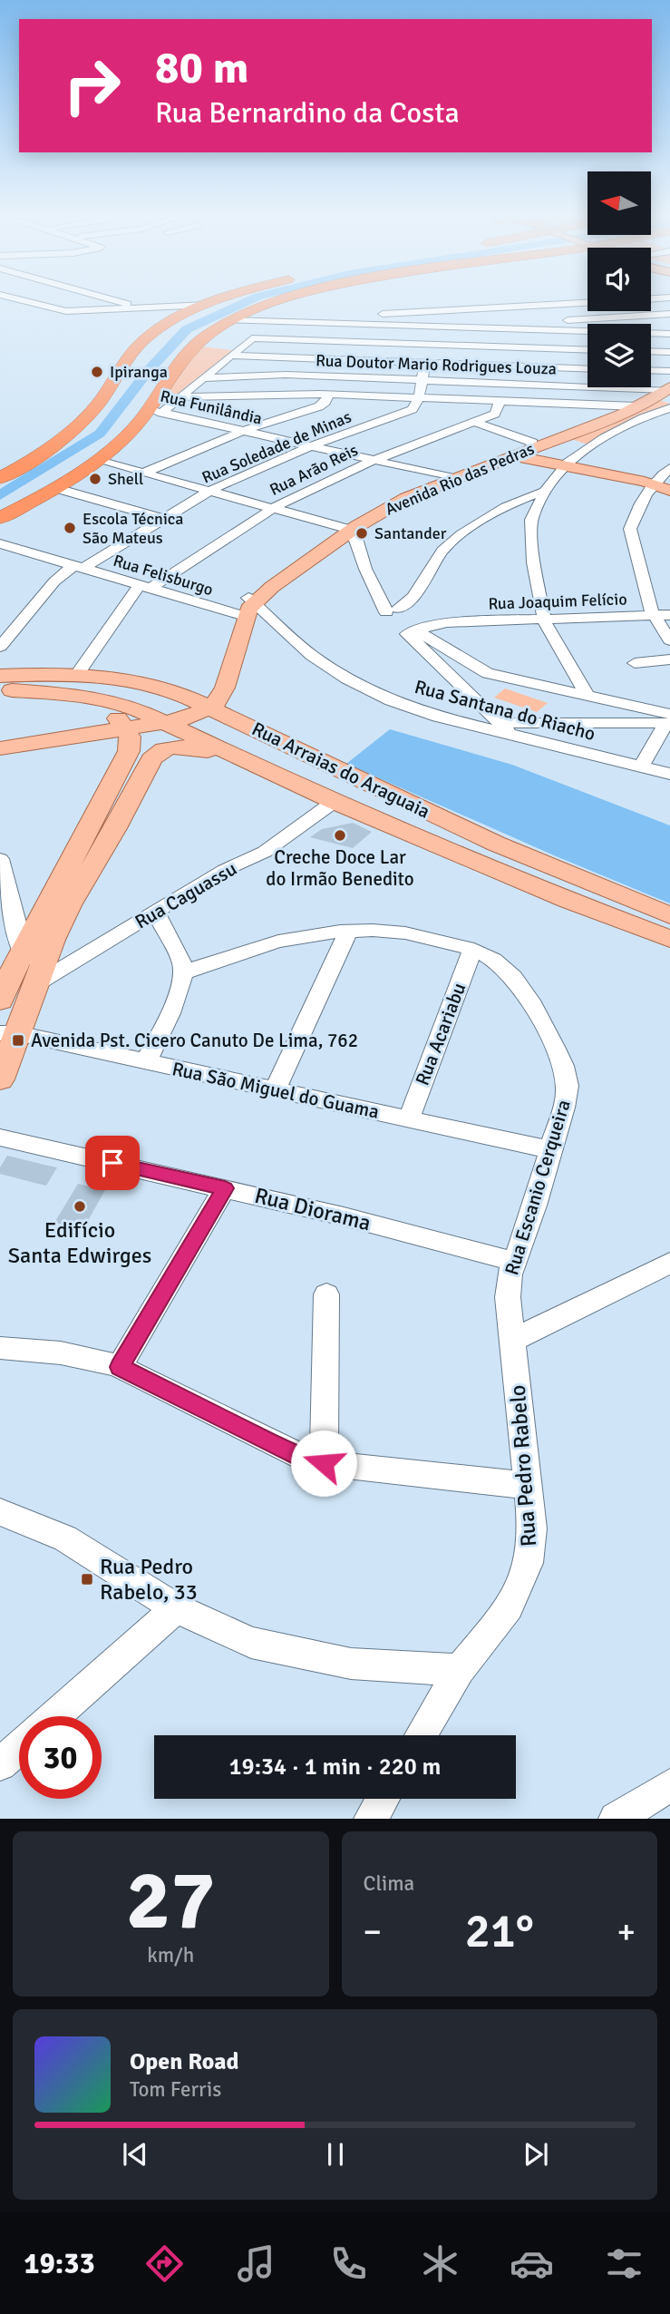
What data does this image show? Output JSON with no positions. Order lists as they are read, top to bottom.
{
  "streets": {
    "main road": ["Avenida Rio das Pedras", "Rua Arraias do Araguaia"],
    "street": [
      "Rua Doutor Mario Rodrigues Louza",
      "Rua Funilândia",
      "Rua Soledade de Minas",
      "Rua Arão Reis",
      "Rua Felisburgo",
      "Rua Joaquim Felício",
      "Rua Santana do Riacho",
      "Rua Caguassu",
      "Rua Acariabu",
      "Rua São Miguel do Guama",
      "Rua Escanio Cerqueira",
      "Rua Diorama",
      "Rua Pedro Rabelo"
    ]
  },
  "crossings": [
    ["Rua Doutor Mario Rodrigues Louza", "Avenida Rio das Pedras"],
    ["Rua Funilândia", "Rua Soledade de Minas"],
    ["Rua Funilândia", "Rua Arão Reis"],
    ["Rua Funilândia", "Avenida Rio das Pedras"],
    ["Rua Soledade de Minas", "Rua Felisburgo"],
    ["Rua Arão Reis", "Rua Felisburgo"],
    ["Avenida Rio das Pedras", "Rua Felisburgo"],
    ["Avenida Rio das Pedras", "Rua Santana do Riacho"],
    ["Avenida Rio das Pedras", "Rua Arraias do Araguaia"],
    ["Rua Arraias do Araguaia", "Rua Caguassu"],
    ["Rua Acariabu", "Rua São Miguel do Guama"],
    ["Rua Acariabu", "Rua Escanio Cerqueira"],
    ["Rua São Miguel do Guama", "Rua Escanio Cerqueira"],
    ["Rua Escanio Cerqueira", "Rua Diorama"],
    ["Rua Escanio Cerqueira", "Rua Pedro Rabelo"]
  ],
  "places": {
    "other": [
      "Ipiranga",
      "Shell",
      "Escola Técnica São Mateus",
      "Santander",
      "Creche Doce Lar do Irmão Benedito",
      "Edifício Santa Edwirges"
    ],
    "transit": ["Avenida Pst. Cicero Canuto De Lima, 762", "Rua Pedro Rabelo, 33"]
  },
  "north": "left",
  "page": {
    "turn": ["80 m", "Rua Bernardino da Costa"],
    "limit": "30",
    "trip": "19:34 · 1 min · 220 m",
    "tile": [
      ["27", "km/h"],
      "Clima"
    ],
    "heat": ["−", "21°", "+"],
    "song": ["Open Road", "Tom Ferris"],
    "tabs": "19:33"
  }
}
